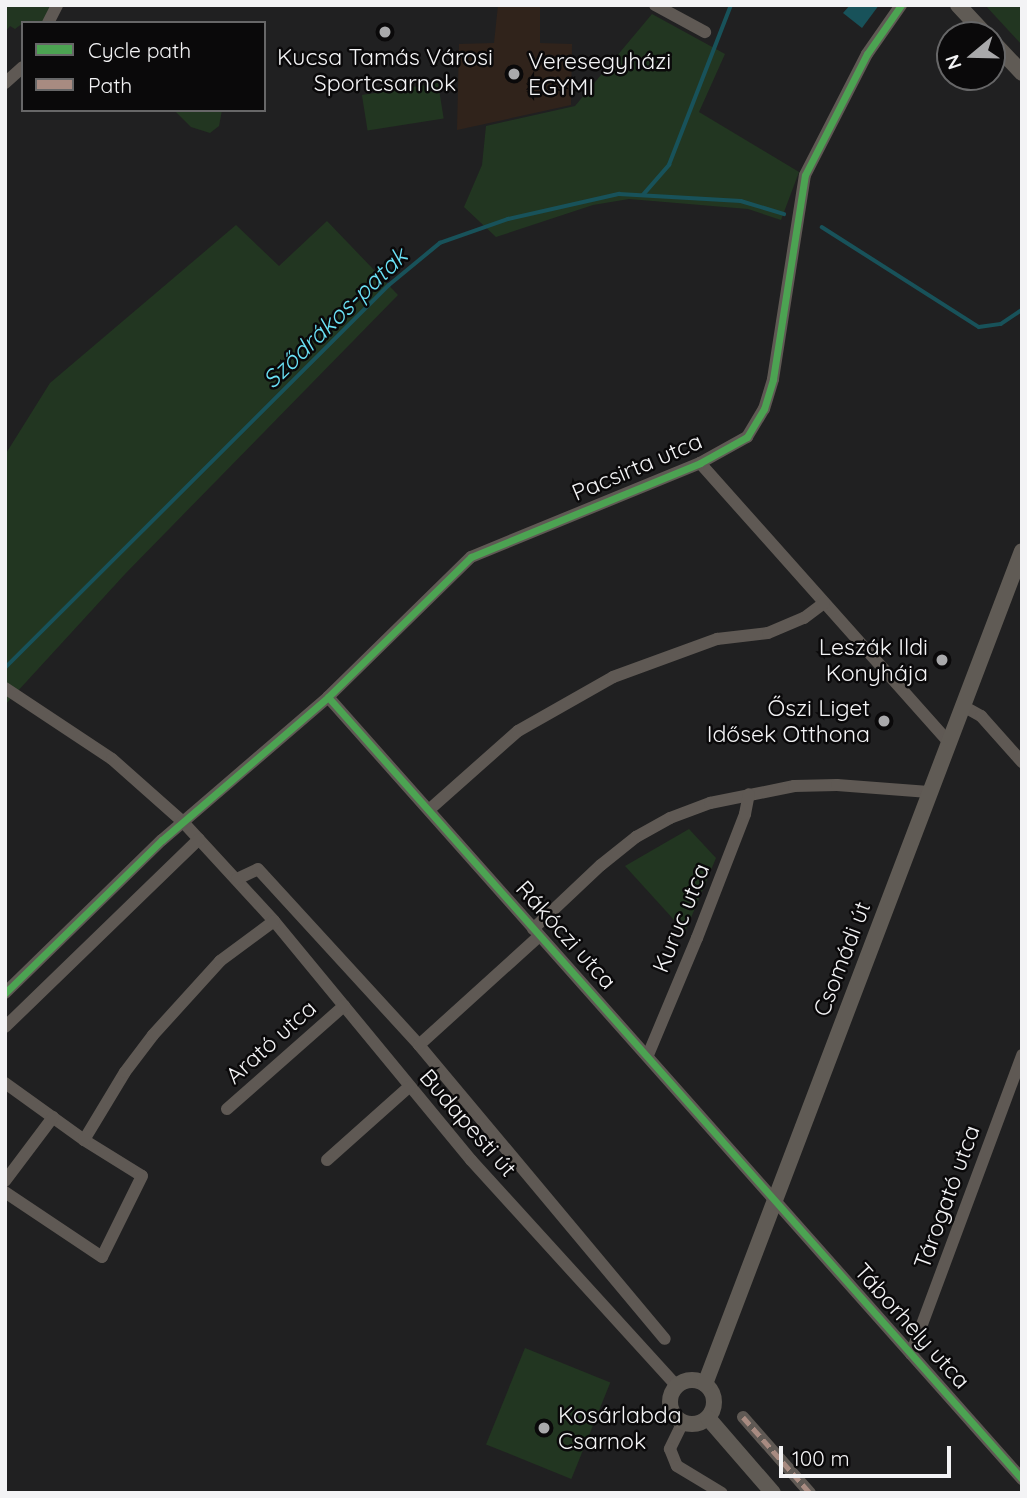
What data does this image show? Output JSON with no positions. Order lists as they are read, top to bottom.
{
  "streets": {
    "main road": ["Csomádi út"],
    "street": [
      "Pacsirta utca",
      "Kuruc utca",
      "Rákóczi utca",
      "Arató utca",
      "Budapesti út",
      "Tárogató utca",
      "Táborhely utca"
    ]
  },
  "crossings": [
    ["Pacsirta utca", "Rákóczi utca"],
    ["Pacsirta utca", "Csomádi út"],
    ["Pacsirta utca", "Budapesti út"],
    ["Kuruc utca", "Rákóczi utca"],
    ["Rákóczi utca", "Csomádi út"],
    ["Rákóczi utca", "Táborhely utca"],
    ["Csomádi út", "Budapesti út"],
    ["Csomádi út", "Táborhely utca"],
    ["Arató utca", "Budapesti út"],
    ["Tárogató utca", "Táborhely utca"]
  ],
  "water": ["Sződrákos-patak"],
  "places": [
    "Kucsa Tamás Városi Sportcsarnok",
    "Veresegyházi EGYMI",
    "Leszák Ildi Konyhája",
    "Őszi Liget Idősek Otthona",
    "Kosárlabda Csarnok"
  ],
  "legend": ["Cycle path", "Path"],
  "scale_bar": "100 m",
  "north": "left"
}
